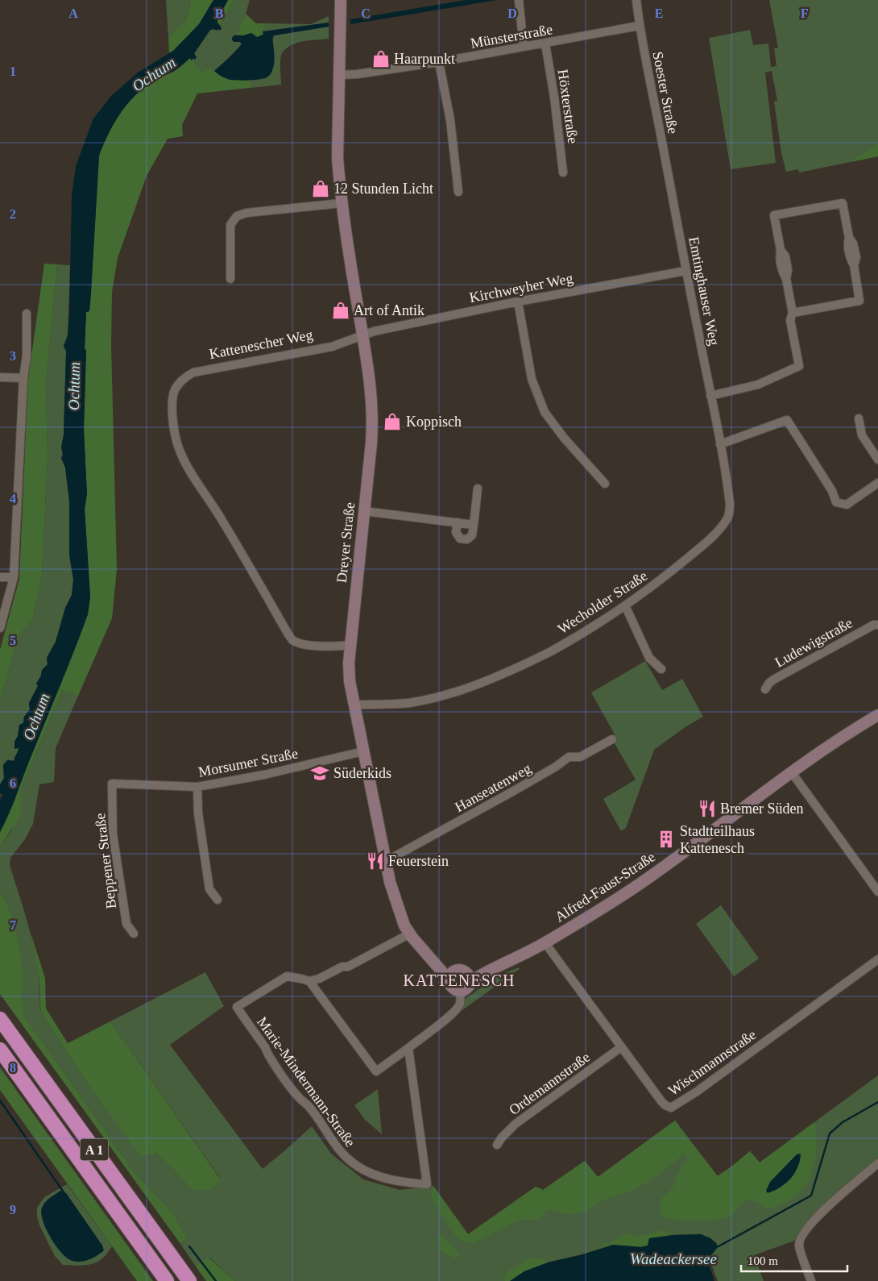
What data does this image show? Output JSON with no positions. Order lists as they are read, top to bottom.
{
  "streets": {
    "highway": ["A 1"],
    "street": [
      "Münsterstraße",
      "Soester Straße",
      "Höxterstraße",
      "Kirchweyher Weg",
      "Emtinghauser Weg",
      "Kattenescher Weg",
      "Dreyer Straße",
      "Wecholder Straße",
      "Ludewigstraße",
      "Morsumer Straße",
      "Hanseatenweg",
      "Beppener Straße",
      "Alfred-Faust-Straße",
      "Wischmannstraße",
      "Marie-Mindermann-Straße",
      "Ordemannstraße"
    ]
  },
  "crossings": [
    ["Münsterstraße", "Soester Straße"],
    ["Münsterstraße", "Höxterstraße"],
    ["Soester Straße", "Emtinghauser Weg"],
    ["Kirchweyher Weg", "Emtinghauser Weg"],
    ["Kirchweyher Weg", "Kattenescher Weg"],
    ["Kirchweyher Weg", "Dreyer Straße"],
    ["Emtinghauser Weg", "Wecholder Straße"],
    ["Kattenescher Weg", "Dreyer Straße"],
    ["Dreyer Straße", "Wecholder Straße"],
    ["Dreyer Straße", "Morsumer Straße"],
    ["Dreyer Straße", "Alfred-Faust-Straße"],
    ["Morsumer Straße", "Beppener Straße"],
    ["Morsumer Straße", "Alfred-Faust-Straße"],
    ["Hanseatenweg", "Alfred-Faust-Straße"],
    ["Alfred-Faust-Straße", "Wischmannstraße"],
    ["Wischmannstraße", "Ordemannstraße"]
  ],
  "districts": ["KATTENESCH"],
  "water": ["Ochtum", "Wadeackersee"],
  "places": {
    "shop": [
      "Haarpunkt",
      "12 Stunden Licht",
      "Art of Antik",
      "Koppisch"
    ],
    "school or university": ["Süderkids"],
    "restaurant": ["Bremer Süden", "Feuerstein"],
    "building": ["Stadtteilhaus Kattenesch"]
  },
  "scale_bar": "100 m",
  "grid": {
    "columns": [
      "A",
      "B",
      "C",
      "D",
      "E",
      "F"
    ],
    "rows": [
      "1",
      "2",
      "3",
      "4",
      "5",
      "6",
      "7",
      "8",
      "9"
    ]
  }
}
